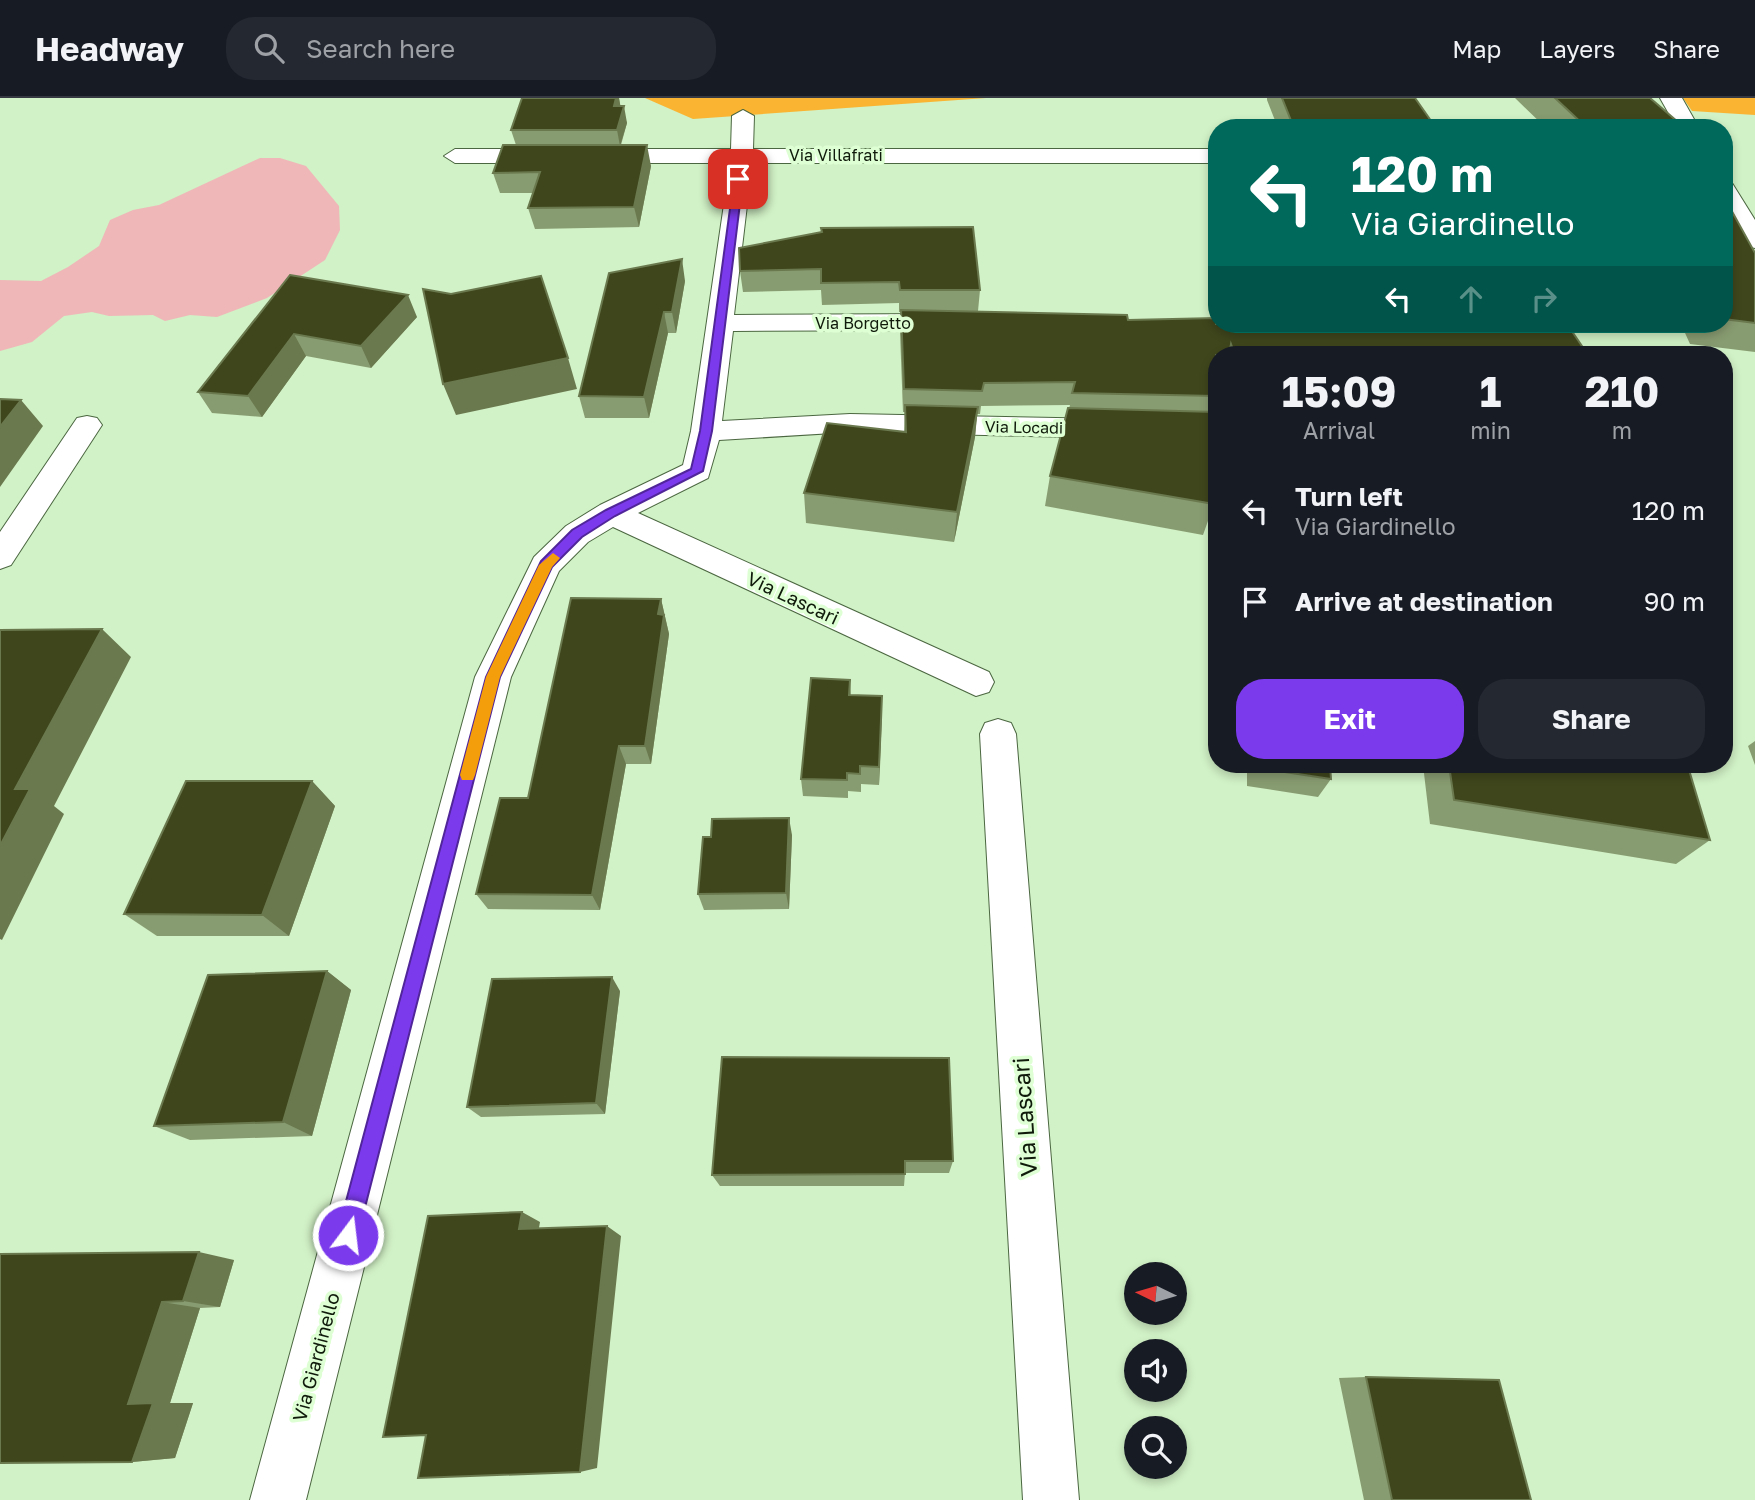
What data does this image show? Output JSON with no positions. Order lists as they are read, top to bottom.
{
  "streets": {
    "street": [
      "Via Villafrati",
      "Via Borgetto",
      "Via Locadi",
      "Via Lascari",
      "Via Giardinello"
    ]
  },
  "crossings": [
    ["Via Villafrati", "Via Giardinello"],
    ["Via Borgetto", "Via Giardinello"],
    ["Via Locadi", "Via Giardinello"],
    ["Via Lascari", "Via Giardinello"]
  ],
  "north": "left",
  "page": {
    "header": "Headway",
    "search": "Search here",
    "nav": ["Map", "Layers", "Share"],
    "turn": ["120 m", "Via Giardinello"],
    "eta": [
      "15:09",
      "Arrival",
      "1",
      "min",
      "210",
      "m"
    ],
    "list": [
      {
        "name": "Turn left",
        "note": "Via Giardinello",
        "value": "120 m"
      },
      {
        "name": "Arrive at destination",
        "value": "90 m"
      }
    ],
    "buttons": ["Exit", "Share"]
  }
}
